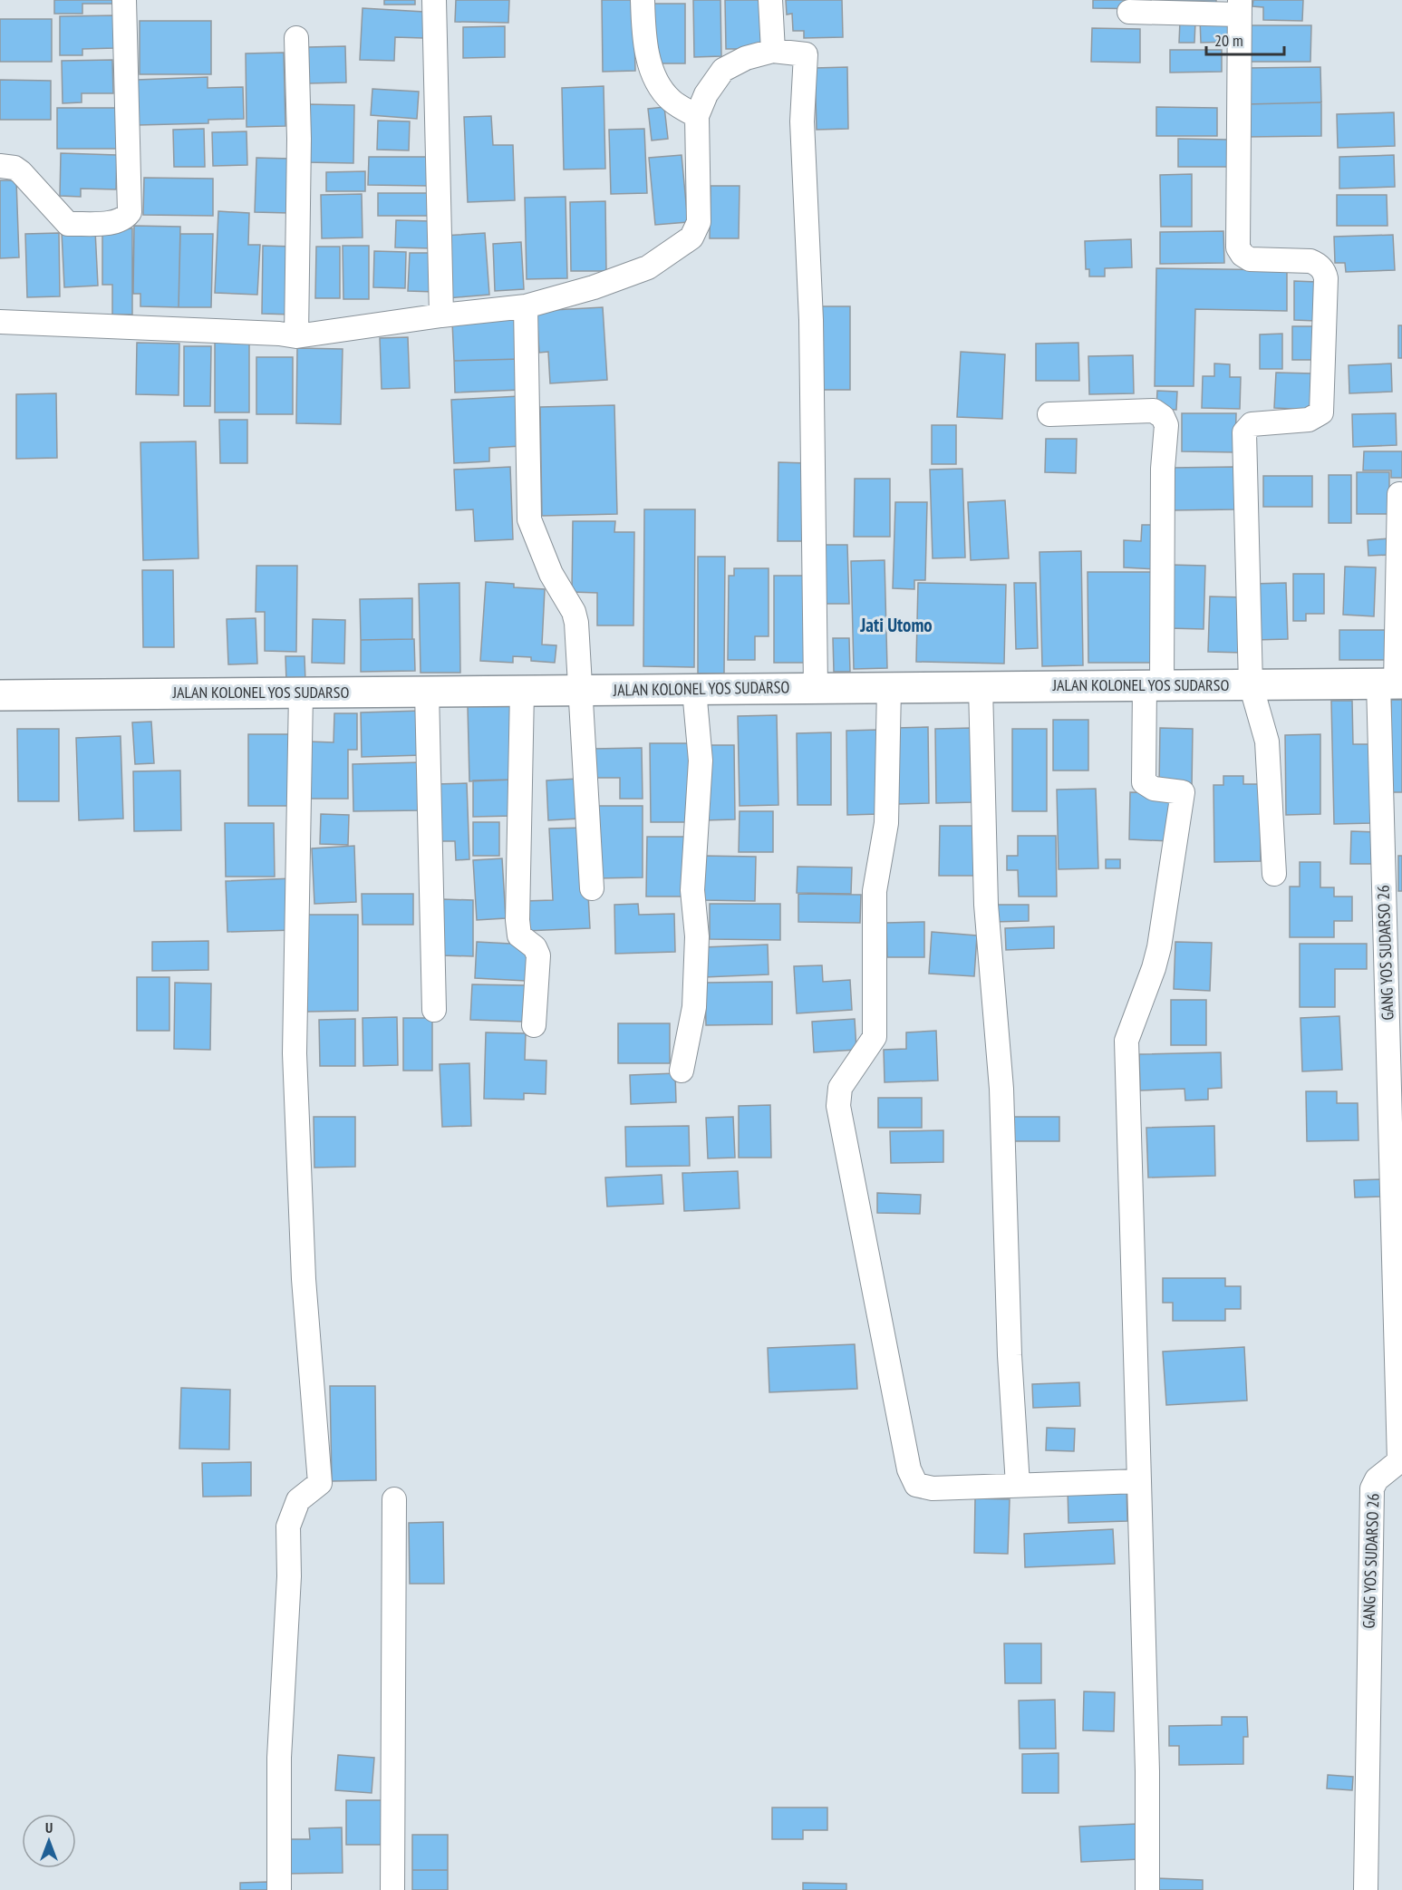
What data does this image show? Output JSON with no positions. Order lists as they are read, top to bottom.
{
  "streets": {
    "street": ["JALAN KOLONEL YOS SUDARSO", "GANG YOS SUDARSO 26"]
  },
  "crossings": [
    ["JALAN KOLONEL YOS SUDARSO", "GANG YOS SUDARSO 26"]
  ],
  "districts": ["Jati Utomo"],
  "scale_bar": "20 m",
  "north": "top"
}
